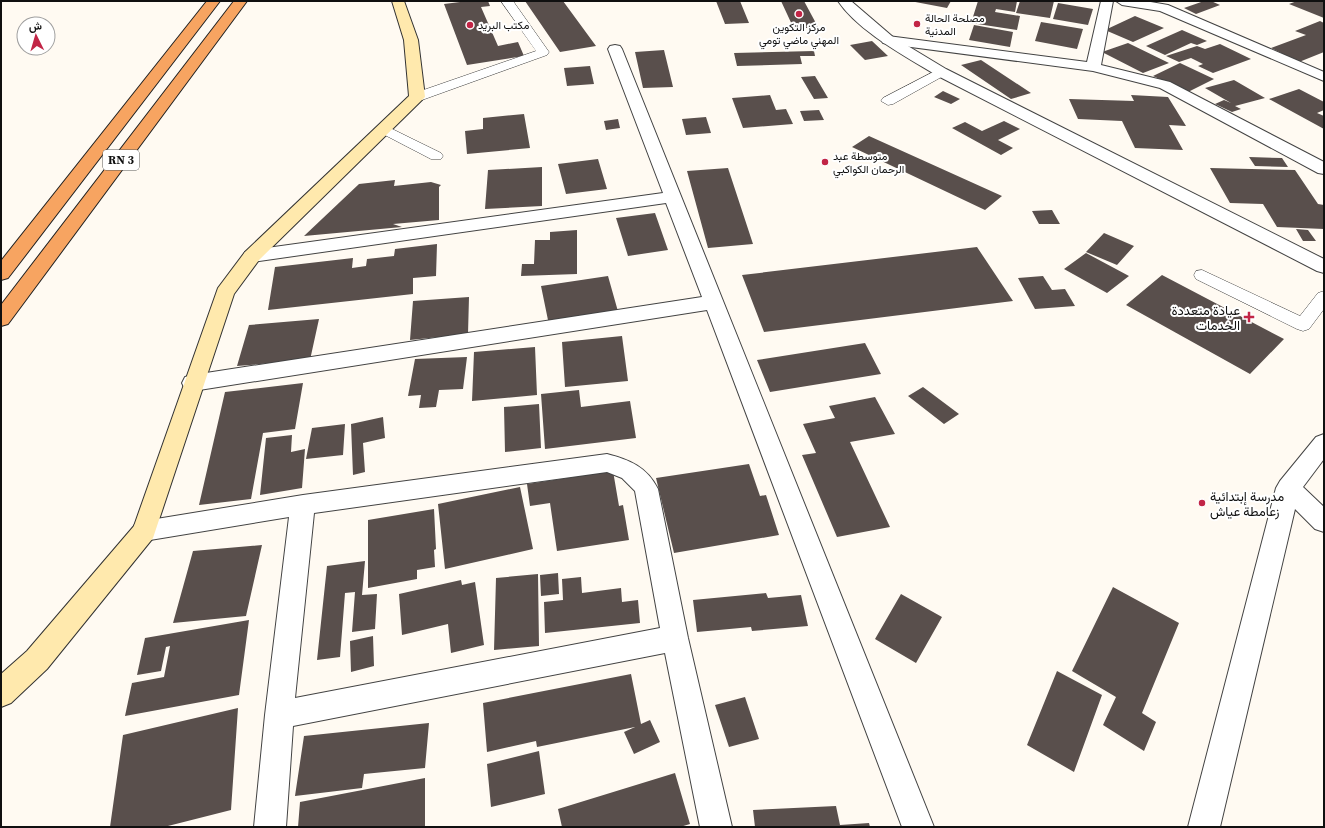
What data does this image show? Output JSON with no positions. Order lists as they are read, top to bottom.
{
  "streets": {
    "highway": ["RN 3"]
  },
  "places": {
    "other": [
      "مركز التكوين المهني ماضي تومي",
      "مصلحة الحالة المدنية",
      "مكتب البريد",
      "متوسطة عبد الرحمان الكواكبي",
      "مدرسة إبتدائية زعامطة عياش"
    ],
    "health": ["عيادة متعددة الخدمات"]
  },
  "north": "top"
}
